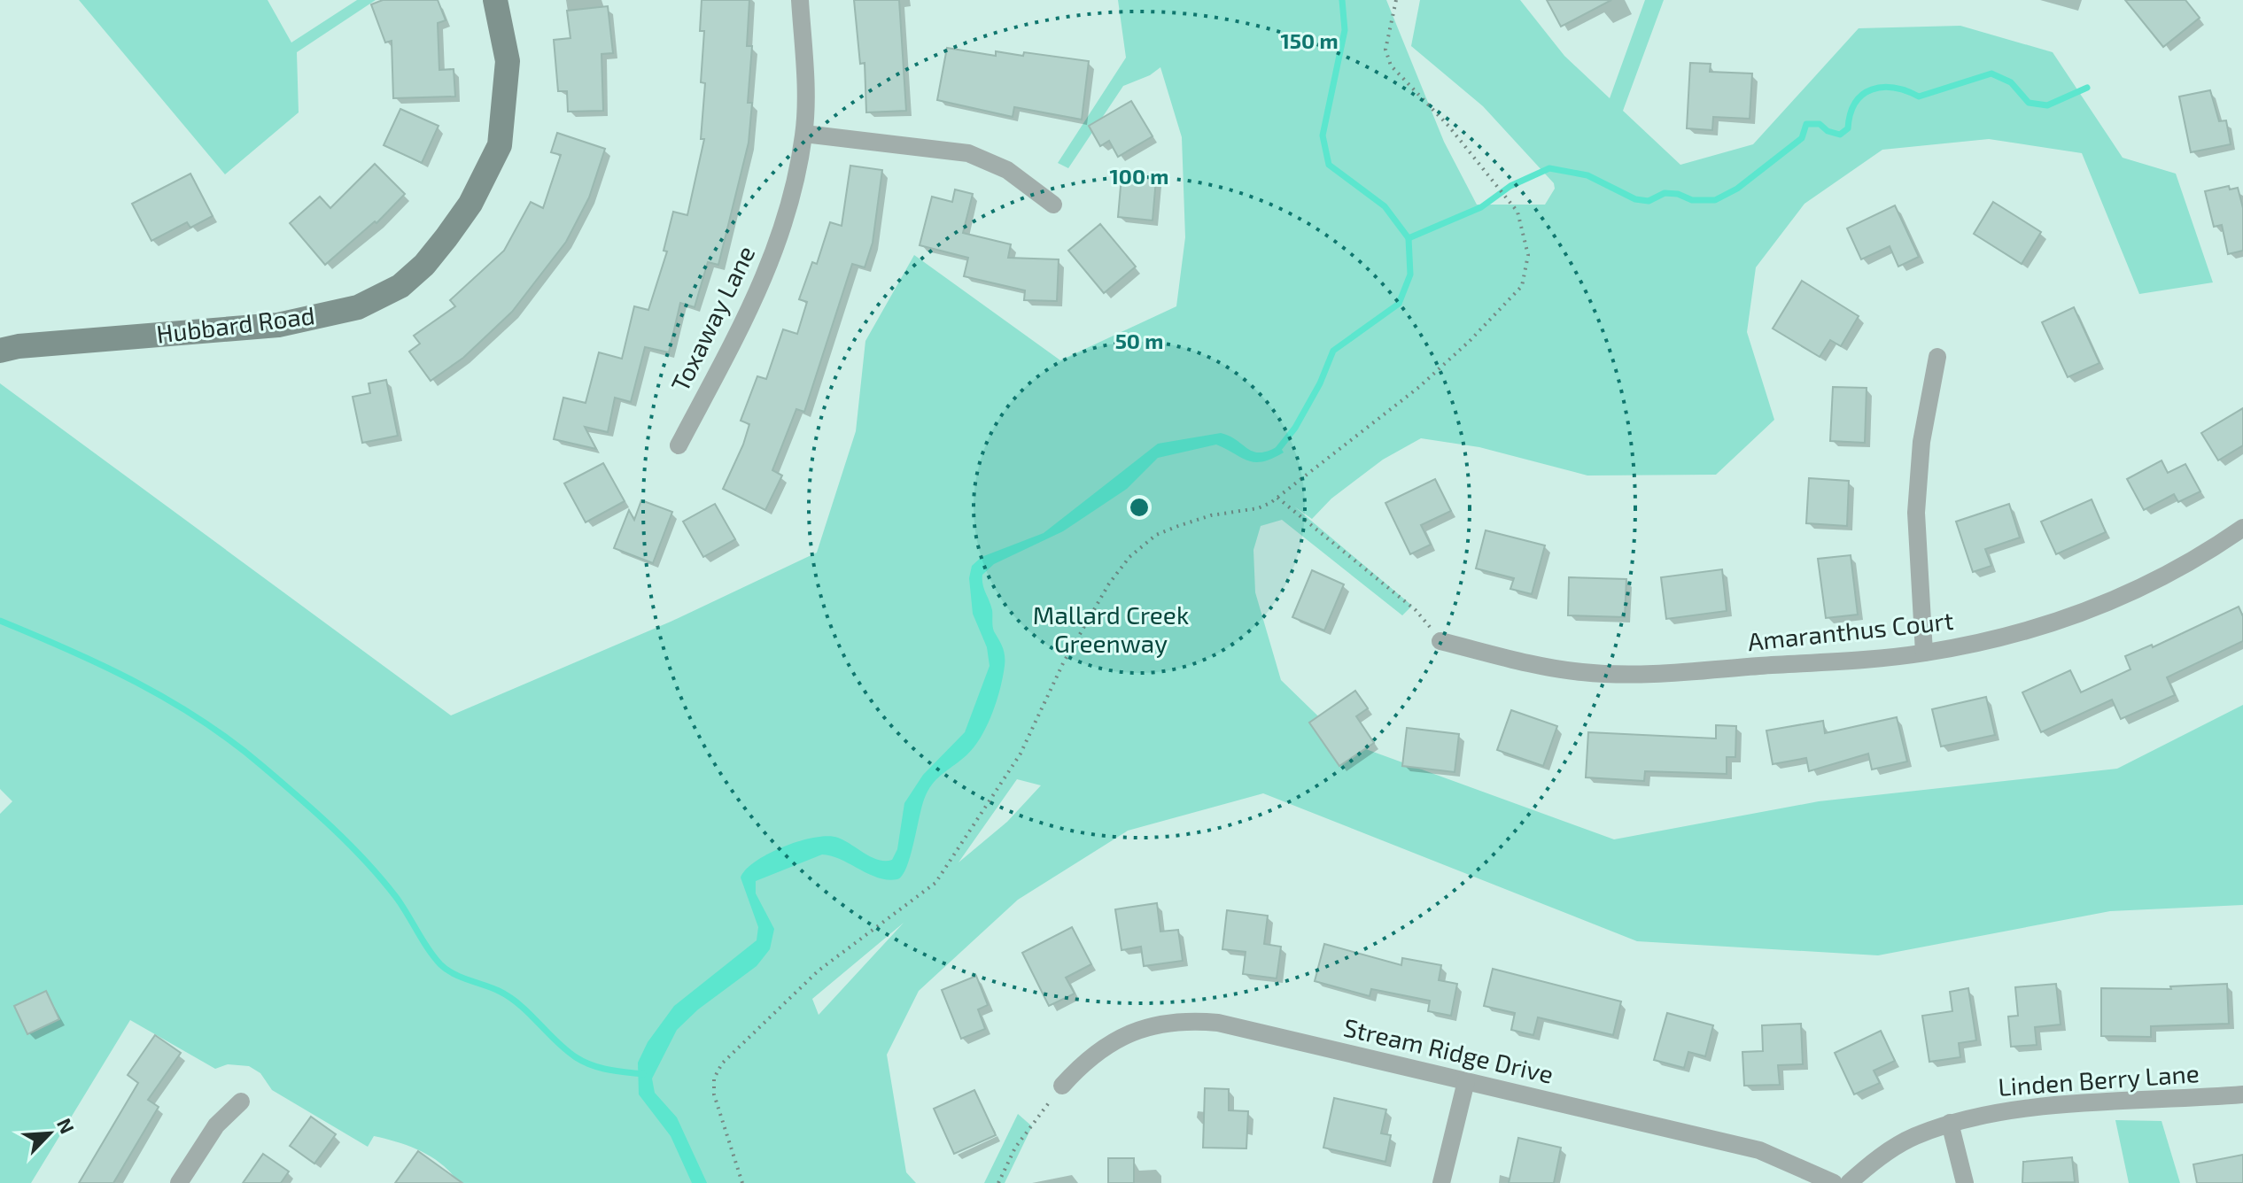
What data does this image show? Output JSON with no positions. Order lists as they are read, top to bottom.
{
  "streets": {
    "main road": ["Hubbard Road"],
    "street": [
      "Toxaway Lane",
      "Amaranthus Court",
      "Stream Ridge Drive",
      "Linden Berry Lane"
    ]
  },
  "parks": ["Mallard Creek Greenway"],
  "north": "top right",
  "rings": ["150 m", "100 m", "50 m"]
}
